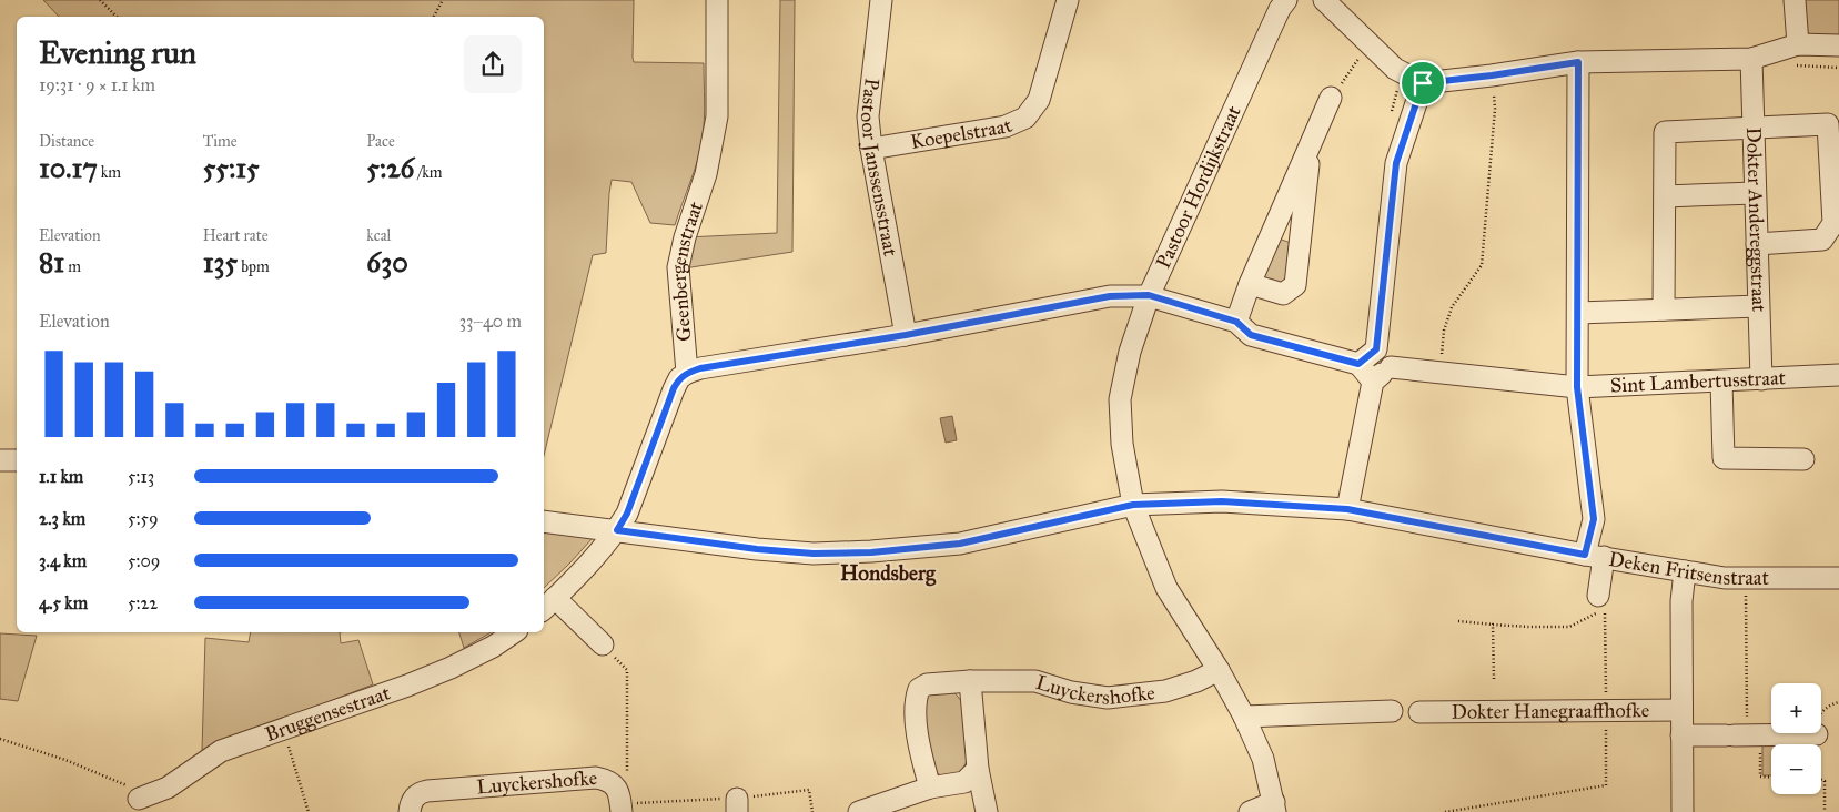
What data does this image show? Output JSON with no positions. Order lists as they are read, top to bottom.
{
  "streets": {
    "street": [
      "Koepelstraat",
      "Pastoor Janssensstraat",
      "Pastoor Hordijkstraat",
      "Dokter Andereggstraat",
      "Geenbergenstraat",
      "Sint Lambertusstraat",
      "Deken Fritsenstraat",
      "Luyckershofke",
      "Dokter Hanegraaffhofke",
      "Bruggensestraat"
    ]
  },
  "crossings": [
    ["Koepelstraat", "Pastoor Janssensstraat"],
    ["Pastoor Hordijkstraat", "Deken Fritsenstraat"],
    ["Pastoor Hordijkstraat", "Luyckershofke"],
    ["Dokter Andereggstraat", "Sint Lambertusstraat"],
    ["Geenbergenstraat", "Deken Fritsenstraat"]
  ],
  "districts": ["Hondsberg"],
  "page": {
    "heading": ["Evening run", "19:31 · 9 × 1.1 km"],
    "stats": [
      ["Distance", "10.17 km"],
      ["Time", "55:15"],
      ["Pace", "5:26 /km"],
      ["Elevation", "81 m"],
      ["Heart rate", "135 bpm"],
      ["kcal", "630"]
    ],
    "chart": ["Elevation", "33–40 m"],
    "list": [
      {
        "name": "1.1 km",
        "note": "5:13"
      },
      {
        "name": "2.3 km",
        "note": "5:59"
      },
      {
        "name": "3.4 km",
        "note": "5:09"
      },
      {
        "name": "4.5 km",
        "note": "5:22"
      }
    ],
    "map_buttons": ["+", "−"]
  }
}
